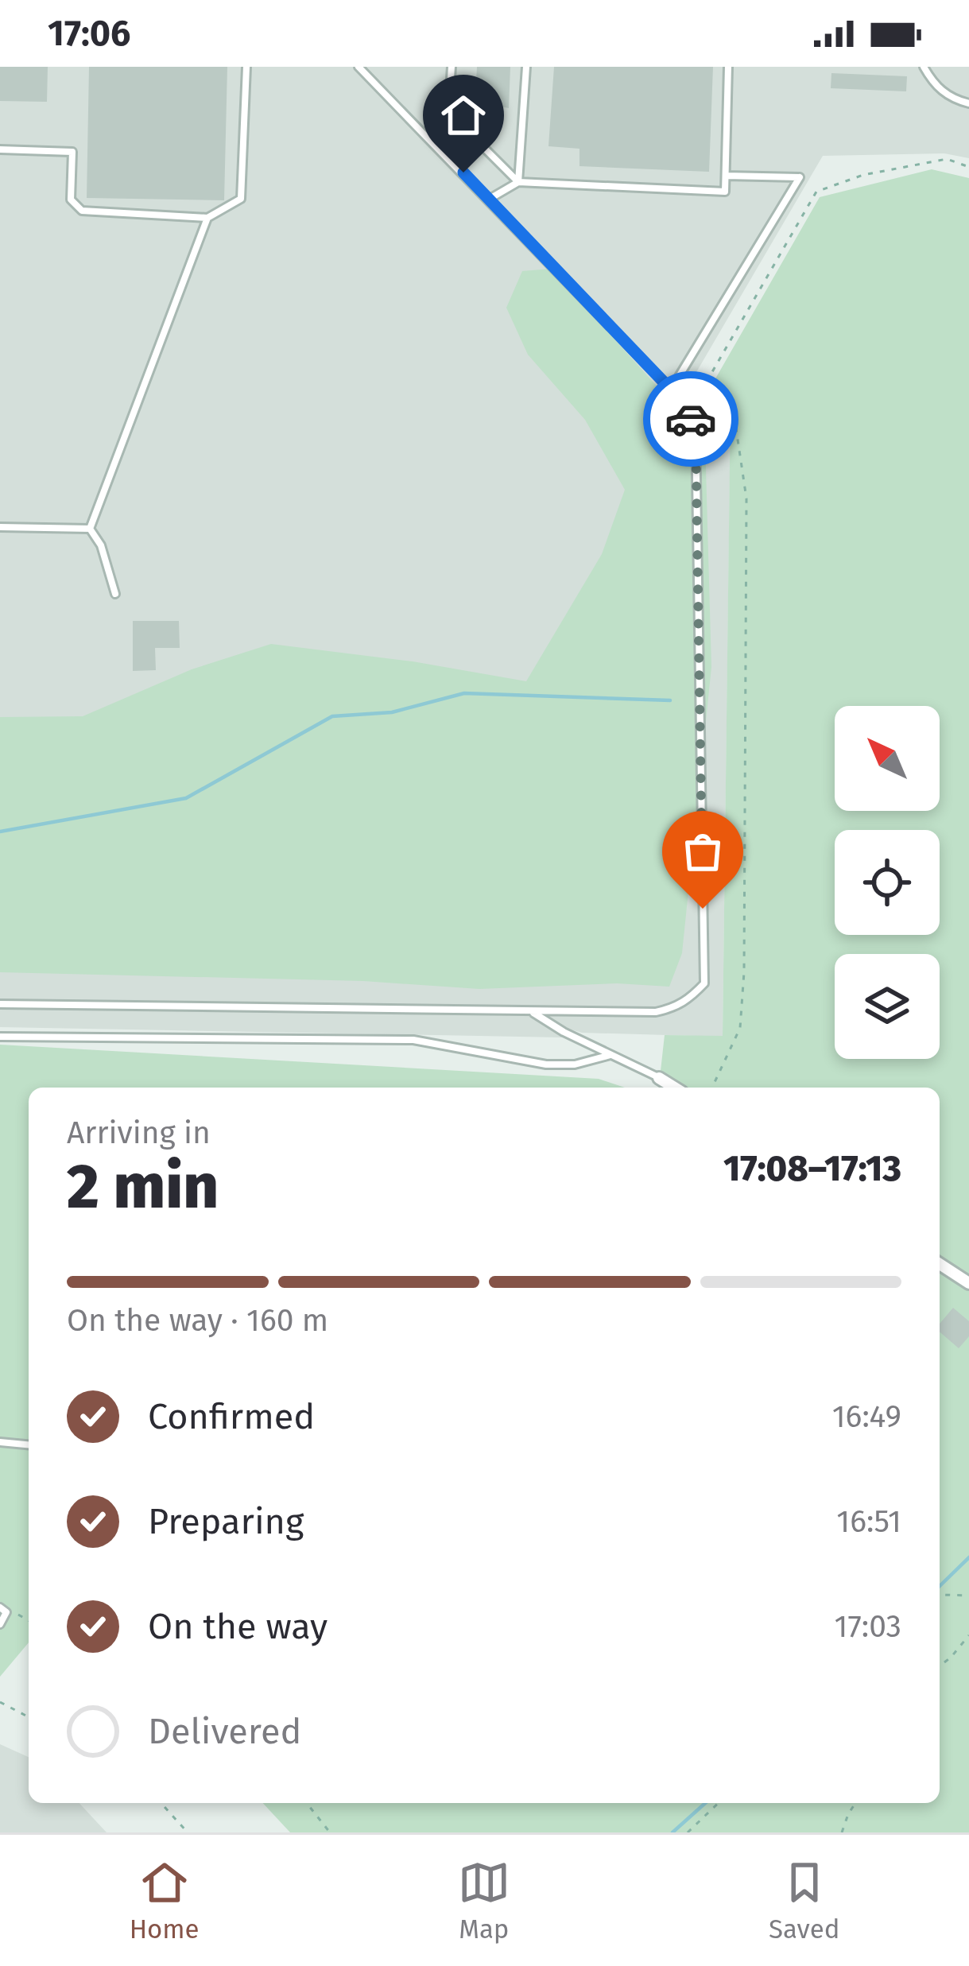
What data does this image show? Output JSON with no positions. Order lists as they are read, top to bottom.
{
  "north": "top left",
  "page": {
    "status": "17:06",
    "heading": ["2 min", "Arriving in", "17:08–17:13"],
    "bar": "On the way · 160 m",
    "list": [
      ["Confirmed", "16:49"],
      ["Preparing", "16:51"],
      ["On the way", "17:03"],
      "Delivered"
    ],
    "tabs": ["Home", "Map", "Saved"]
  }
}
